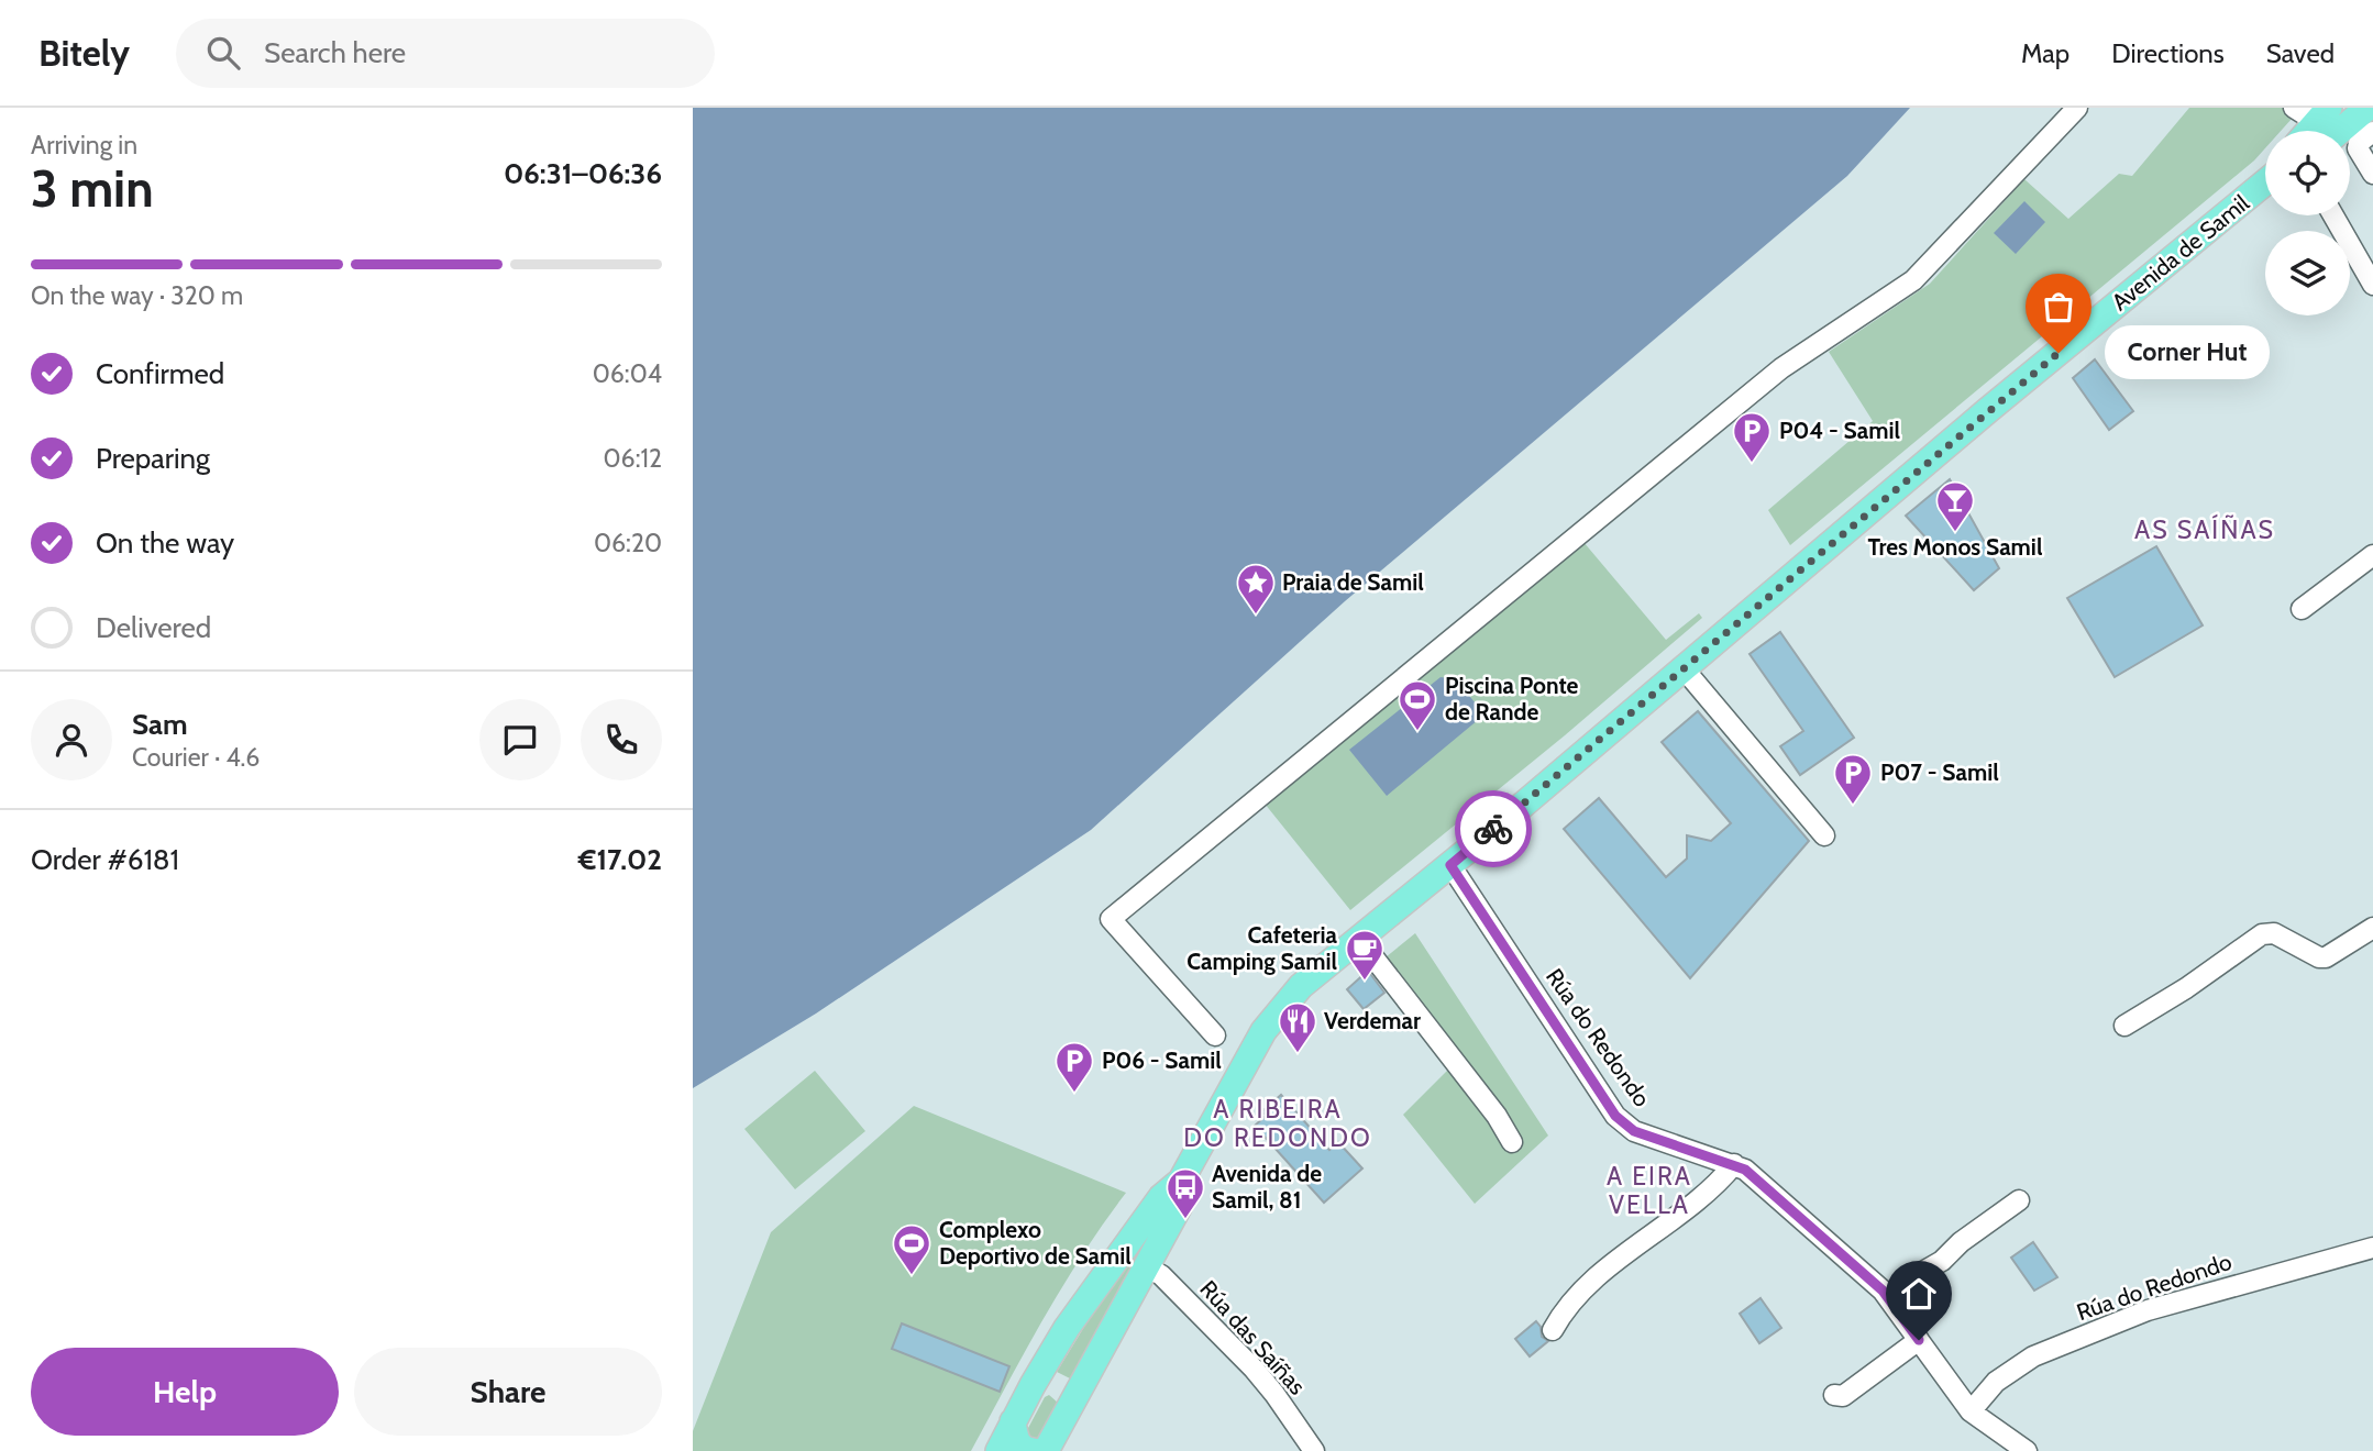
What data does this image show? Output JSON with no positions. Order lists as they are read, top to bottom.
{
  "streets": {
    "main road": ["Avenida de Samil"],
    "street": ["Rúa do Redondo", "Rúa das Saíñas"]
  },
  "crossings": [
    ["Avenida de Samil", "Rúa do Redondo"],
    ["Avenida de Samil", "Rúa das Saíñas"]
  ],
  "districts": ["AS SAÍÑAS", "A RIBEIRA DO REDONDO", "A EIRA VELLA"],
  "places": {
    "other": ["Corner Hut"],
    "parking": ["P04 - Samil", "P07 - Samil", "P06 - Samil"],
    "bar": ["Tres Monos Samil"],
    "place": ["Praia de Samil"],
    "sports": ["Piscina Ponte de Rande", "Complexo Deportivo de Samil"],
    "cafe": ["Cafeteria Camping Samil"],
    "restaurant": ["Verdemar"],
    "bus stop": ["Avenida de Samil, 81"]
  },
  "page": {
    "header": "Bitely",
    "search": "Search here",
    "nav": ["Map", "Directions", "Saved"],
    "heading": ["3 min", "Arriving in", "06:31–06:36"],
    "panel": [
      "Sam",
      "Courier · 4.6",
      "Order #6181",
      "€17.02"
    ],
    "bar": "On the way · 320 m",
    "bubble": "Corner Hut",
    "list": [
      ["Confirmed", "06:04"],
      ["Preparing", "06:12"],
      ["On the way", "06:20"],
      "Delivered"
    ],
    "buttons": ["Help", "Share"]
  }
}
